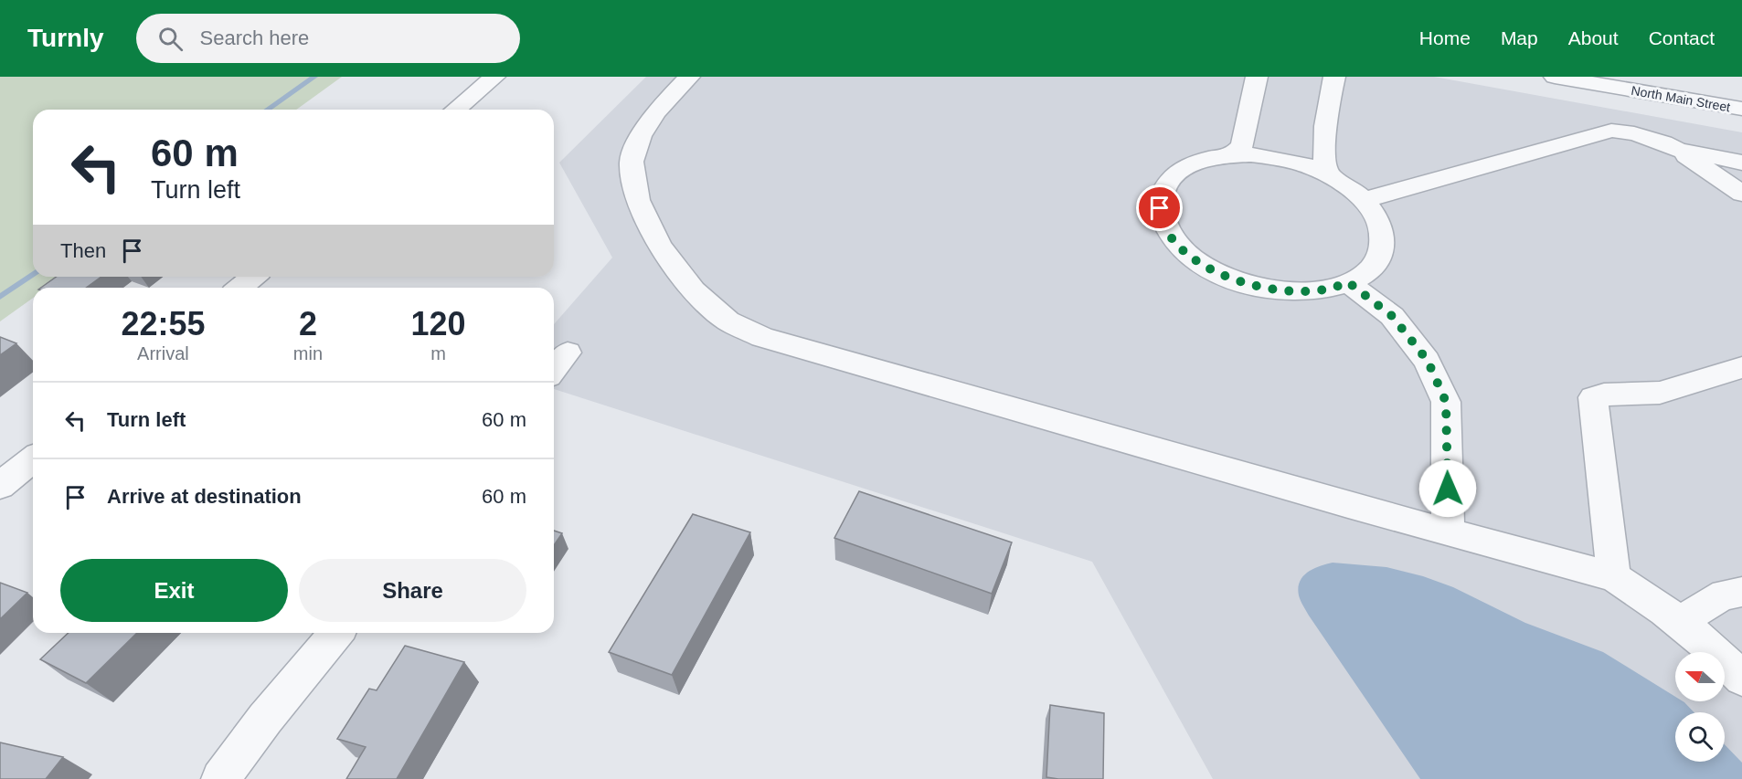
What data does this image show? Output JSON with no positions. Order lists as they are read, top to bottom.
{
  "streets": {
    "street": ["North Main Street"]
  },
  "north": "left",
  "page": {
    "header": "Turnly",
    "search": "Search here",
    "nav": [
      "Home",
      "Map",
      "About",
      "Contact"
    ],
    "turn": ["60 m", "Turn left"],
    "then": "Then",
    "eta": [
      "22:55",
      "Arrival",
      "2",
      "min",
      "120",
      "m"
    ],
    "list": [
      {
        "name": "Turn left",
        "value": "60 m"
      },
      {
        "name": "Arrive at destination",
        "value": "60 m"
      }
    ],
    "buttons": ["Exit", "Share"]
  }
}
